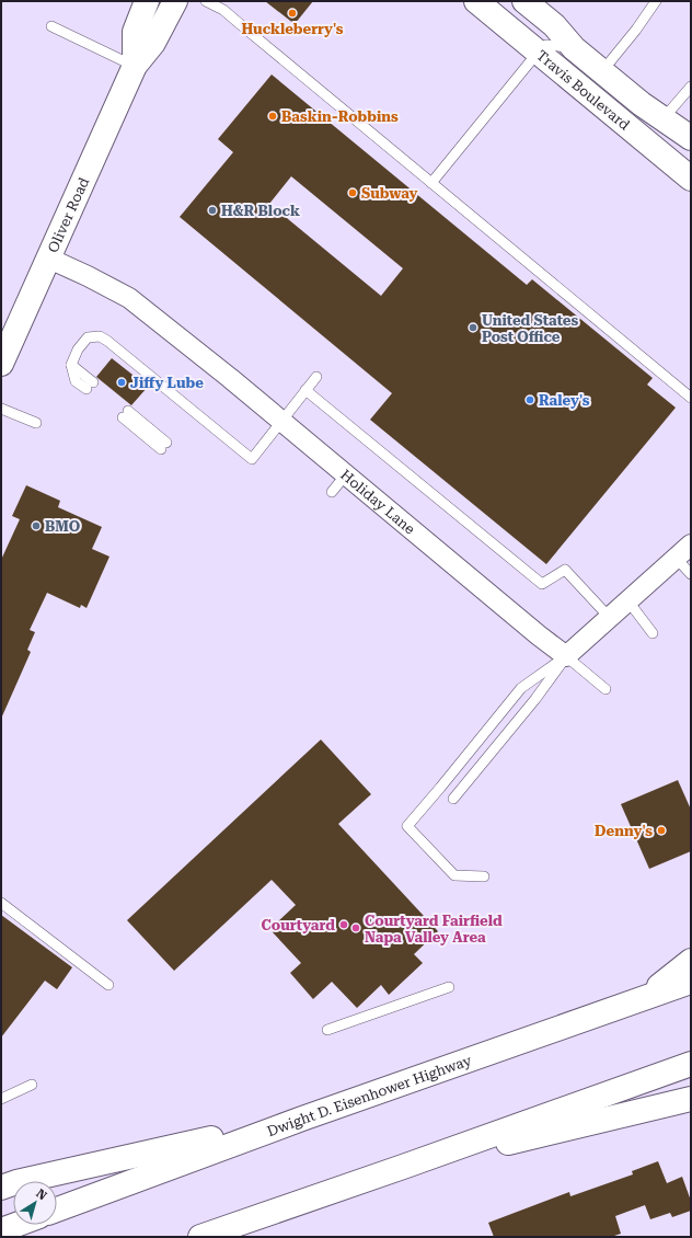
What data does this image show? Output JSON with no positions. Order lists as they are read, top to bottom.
{
  "streets": {
    "main road": ["Travis Boulevard", "Oliver Road", "Dwight D. Eisenhower Highway"],
    "street": ["Holiday Lane"]
  },
  "crossings": [
    ["Oliver Road", "Holiday Lane"]
  ],
  "places": [
    "Huckleberry's",
    "Baskin-Robbins",
    "Subway",
    "H&R Block",
    "United States Post Office",
    "Jiffy Lube",
    "Raley's",
    "BMO",
    "Denny's",
    "Courtyard",
    "Courtyard Fairfield Napa Valley Area"
  ],
  "north": "top right"
}
